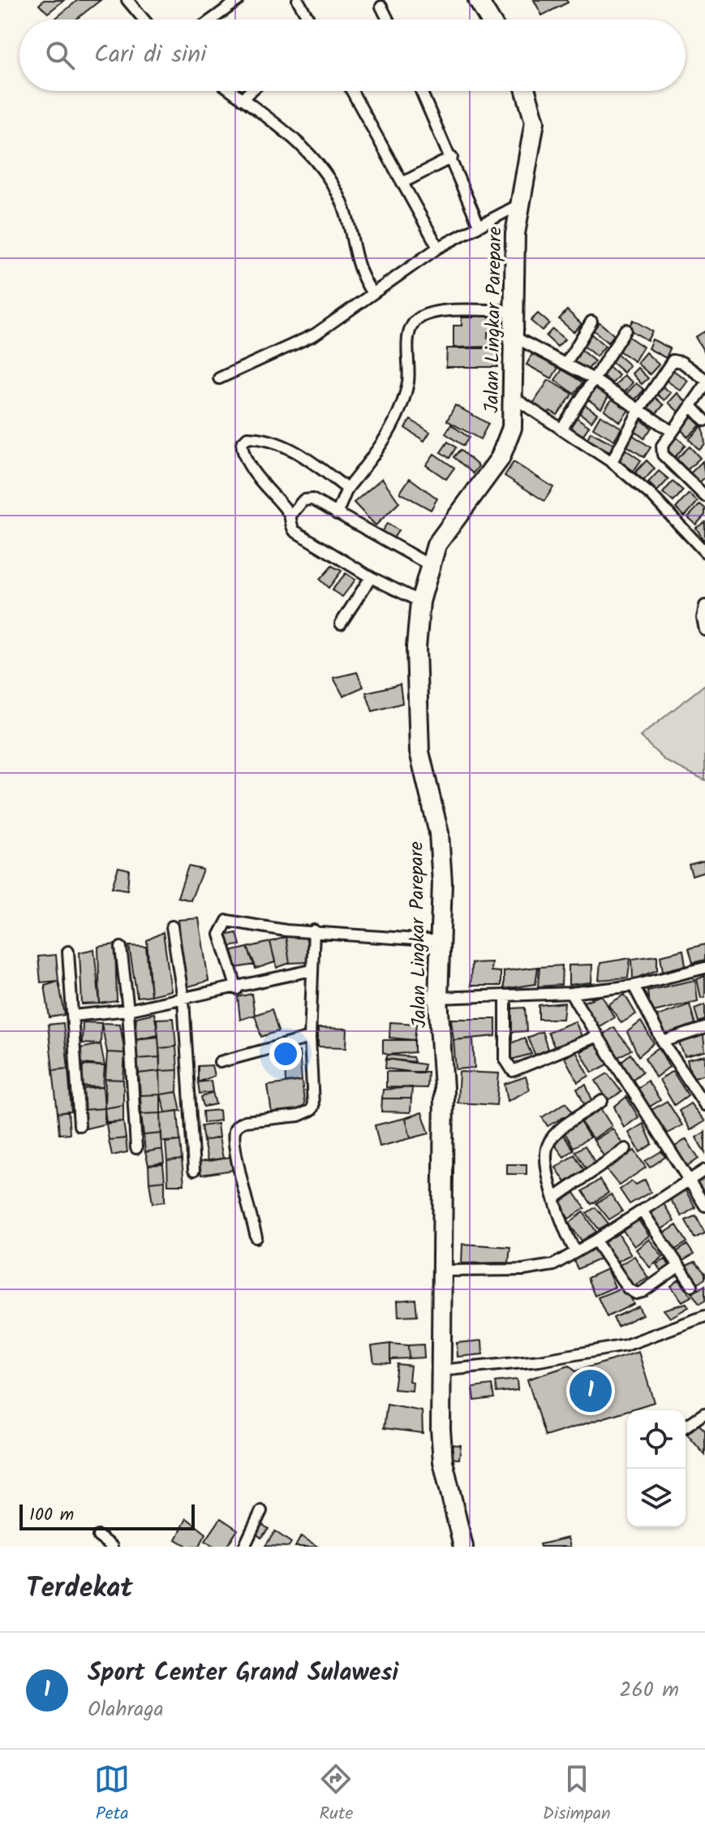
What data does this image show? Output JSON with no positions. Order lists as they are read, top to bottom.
{
  "streets": {
    "highway": ["Jalan Lingkar Parepare"]
  },
  "scale_bar": "100 m",
  "page": {
    "search": "Cari di sini",
    "pins": "1",
    "scale": "100 m",
    "heading": "Terdekat",
    "list": [
      {
        "mark": "1",
        "name": "Sport Center Grand Sulawesi",
        "note": "Olahraga",
        "value": "260 m"
      }
    ],
    "nav": ["Peta", "Rute", "Disimpan"]
  }
}
